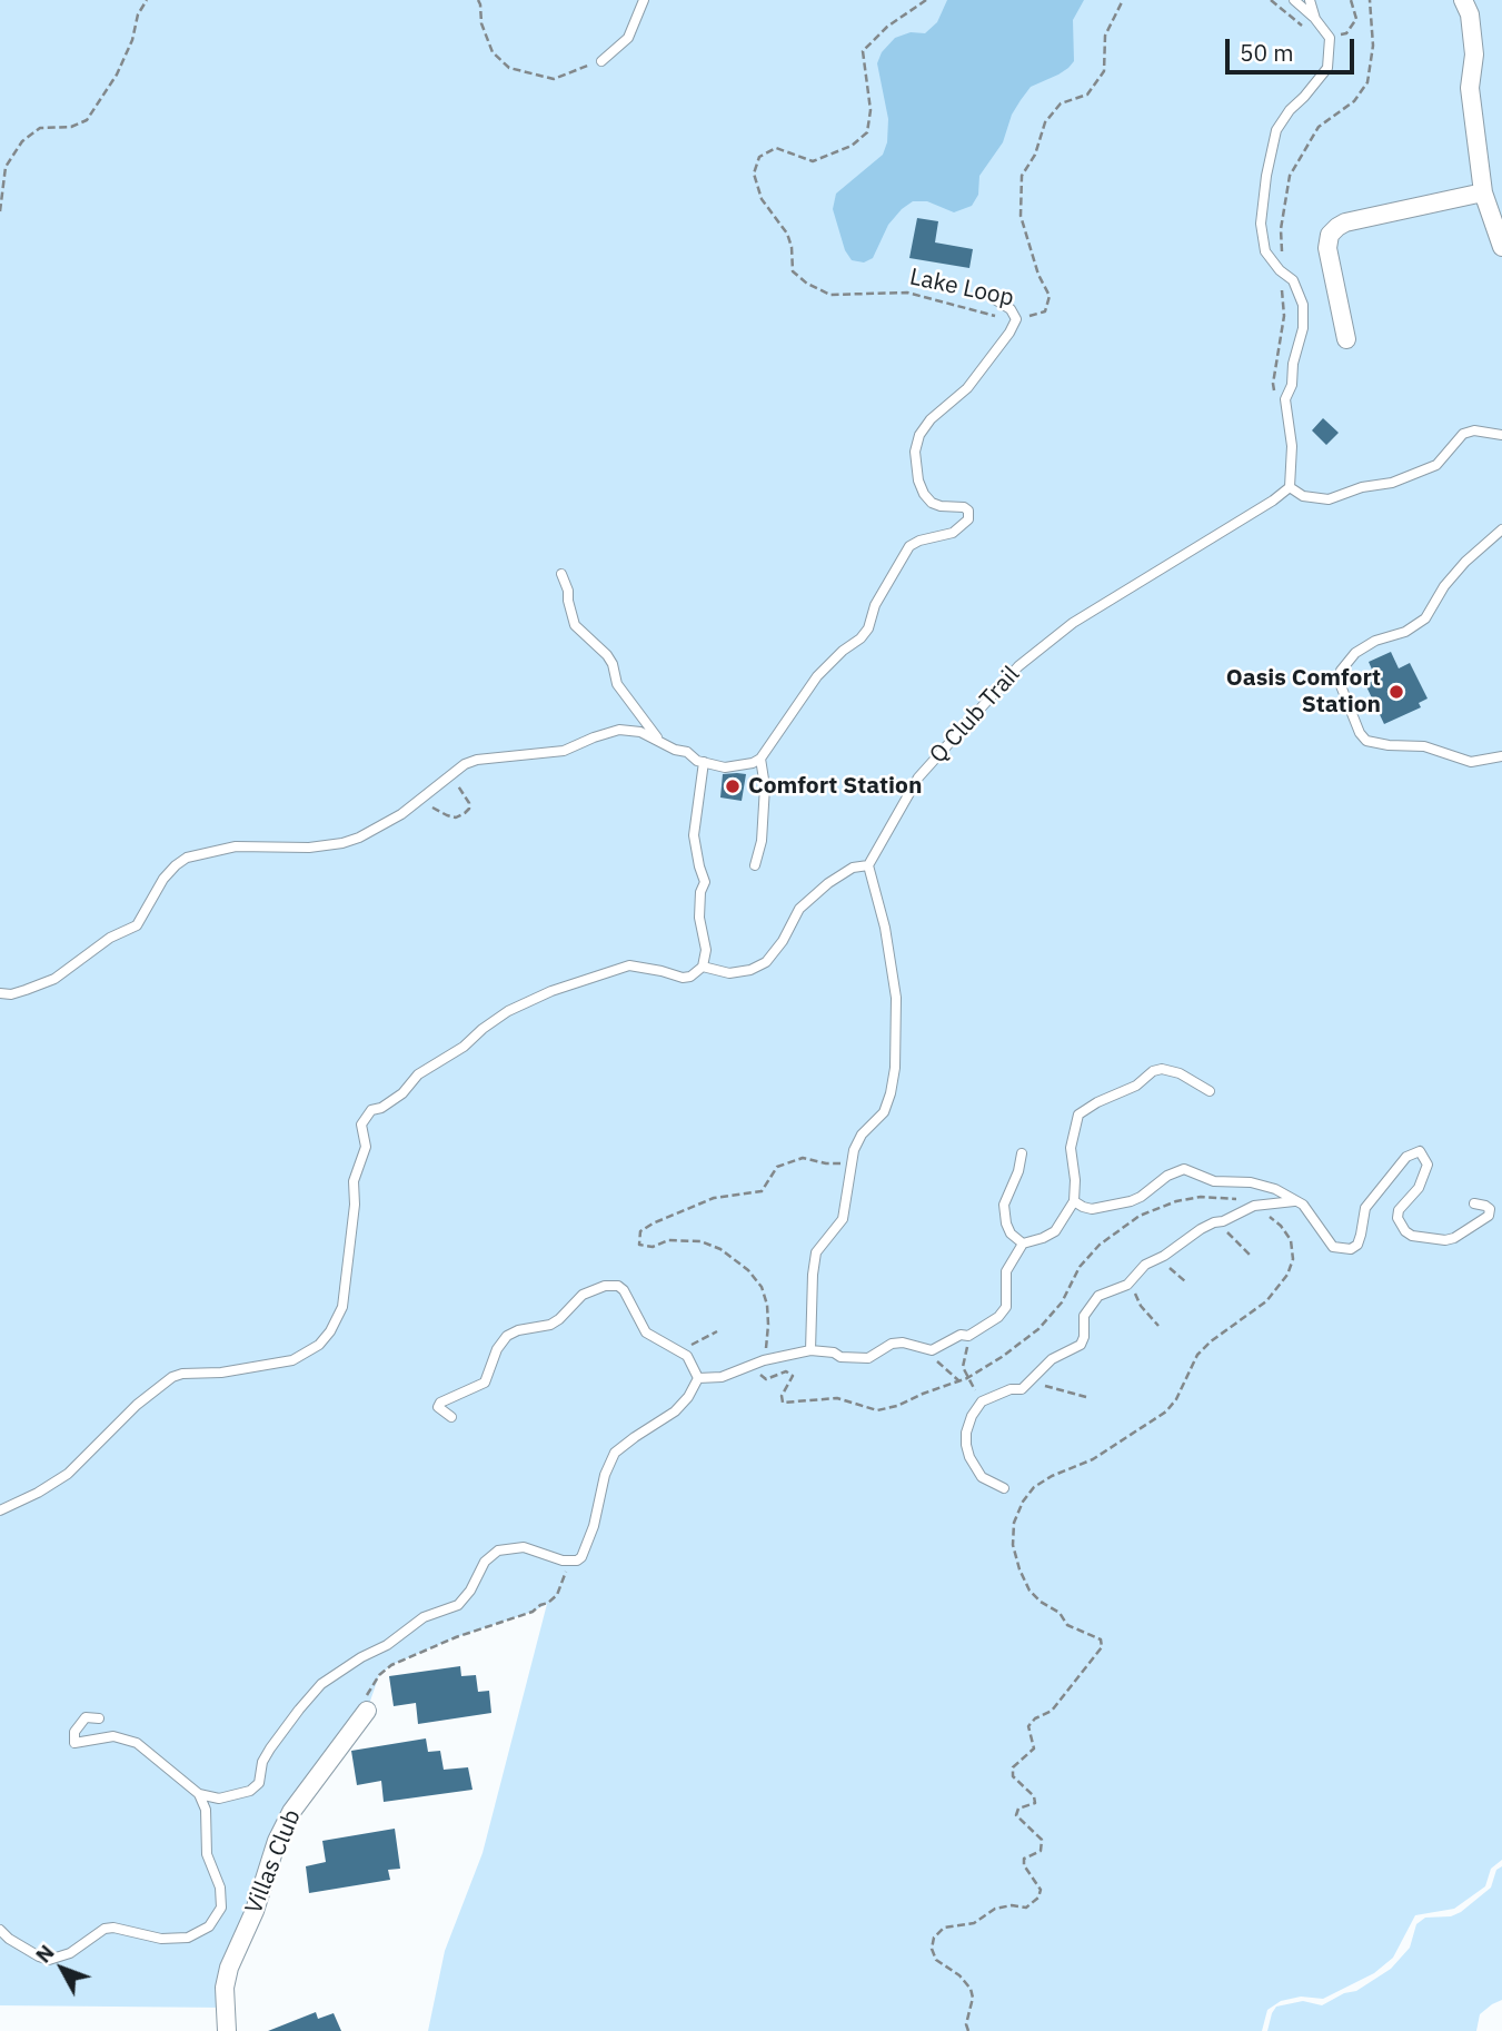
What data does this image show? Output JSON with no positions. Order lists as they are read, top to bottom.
{
  "streets": {
    "street": ["Villas Club"],
    "lane": ["Q Club Trail"],
    "path": ["Lake Loop"]
  },
  "places": ["Oasis Comfort Station", "Comfort Station"],
  "scale_bar": "50 m",
  "north": "top left"
}
